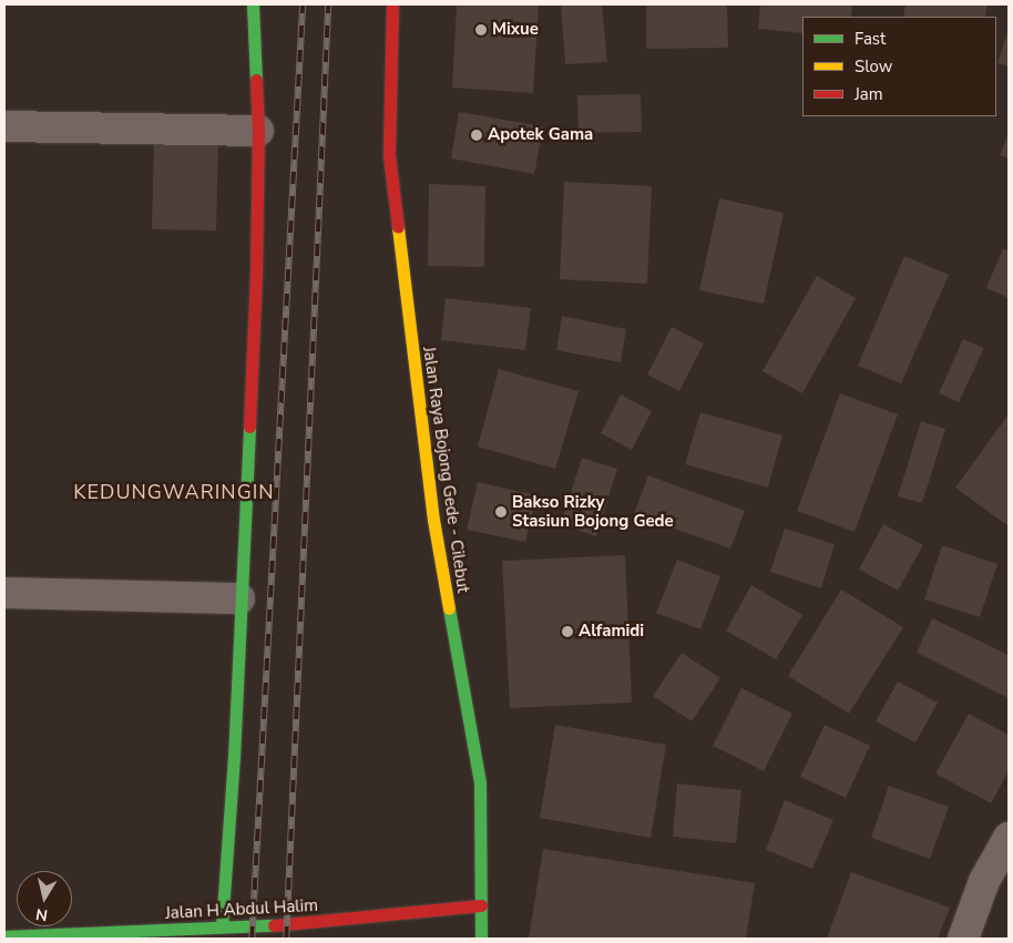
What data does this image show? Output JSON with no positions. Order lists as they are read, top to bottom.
{
  "streets": {
    "street": ["Jalan Raya Bojong Gede - Cilebut", "Jalan H Abdul Halim"]
  },
  "crossings": [
    ["Jalan Raya Bojong Gede - Cilebut", "Jalan H Abdul Halim"]
  ],
  "districts": ["KEDUNGWARINGIN"],
  "places": [
    "Mixue",
    "Apotek Gama",
    "Bakso Rizky Stasiun Bojong Gede",
    "Alfamidi"
  ],
  "legend": ["Fast", "Slow", "Jam"],
  "north": "bottom"
}
